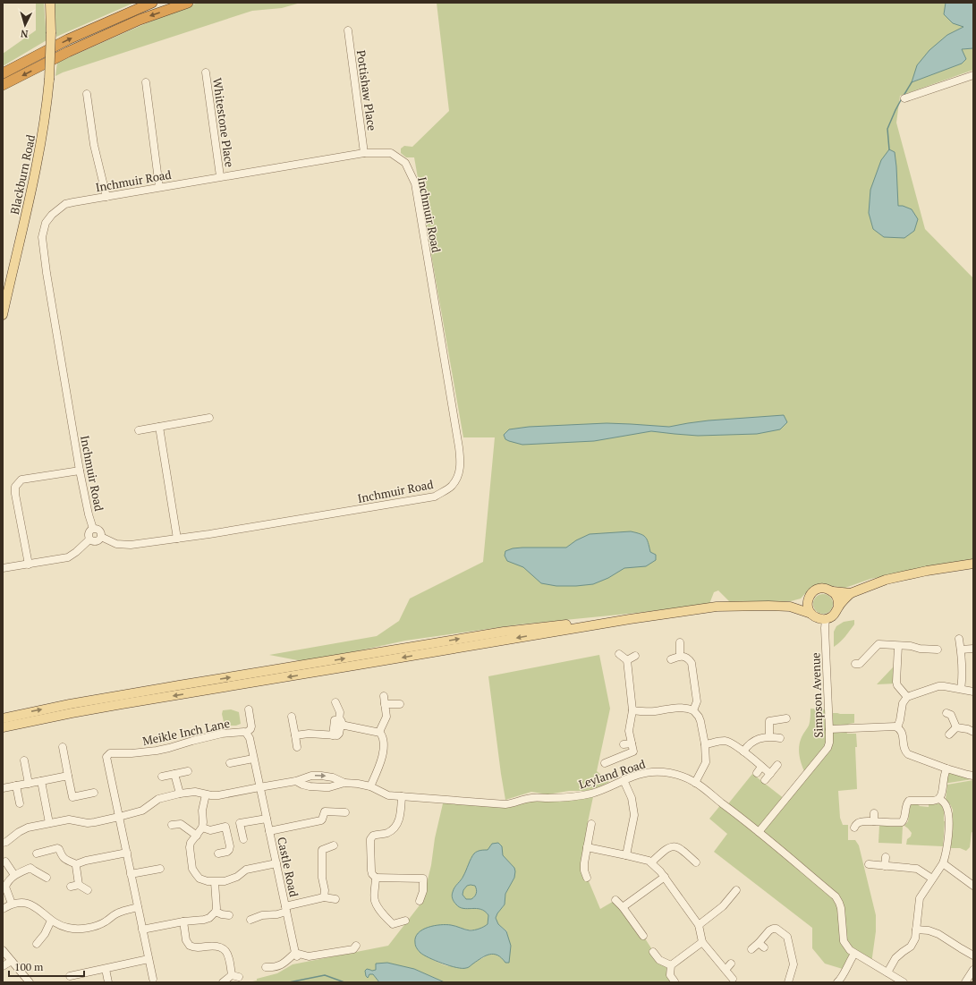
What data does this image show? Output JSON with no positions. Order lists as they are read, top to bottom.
{
  "streets": {
    "main road": ["Blackburn Road"],
    "street": [
      "Pottishaw Place",
      "Whitestone Place",
      "Inchmuir Road",
      "Simpson Avenue",
      "Meikle Inch Lane",
      "Leyland Road",
      "Castle Road"
    ]
  },
  "crossings": [
    ["Pottishaw Place", "Inchmuir Road"],
    ["Whitestone Place", "Inchmuir Road"],
    ["Simpson Avenue", "Leyland Road"],
    ["Meikle Inch Lane", "Leyland Road"],
    ["Meikle Inch Lane", "Castle Road"],
    ["Leyland Road", "Castle Road"]
  ],
  "scale_bar": "100 m",
  "north": "bottom"
}
